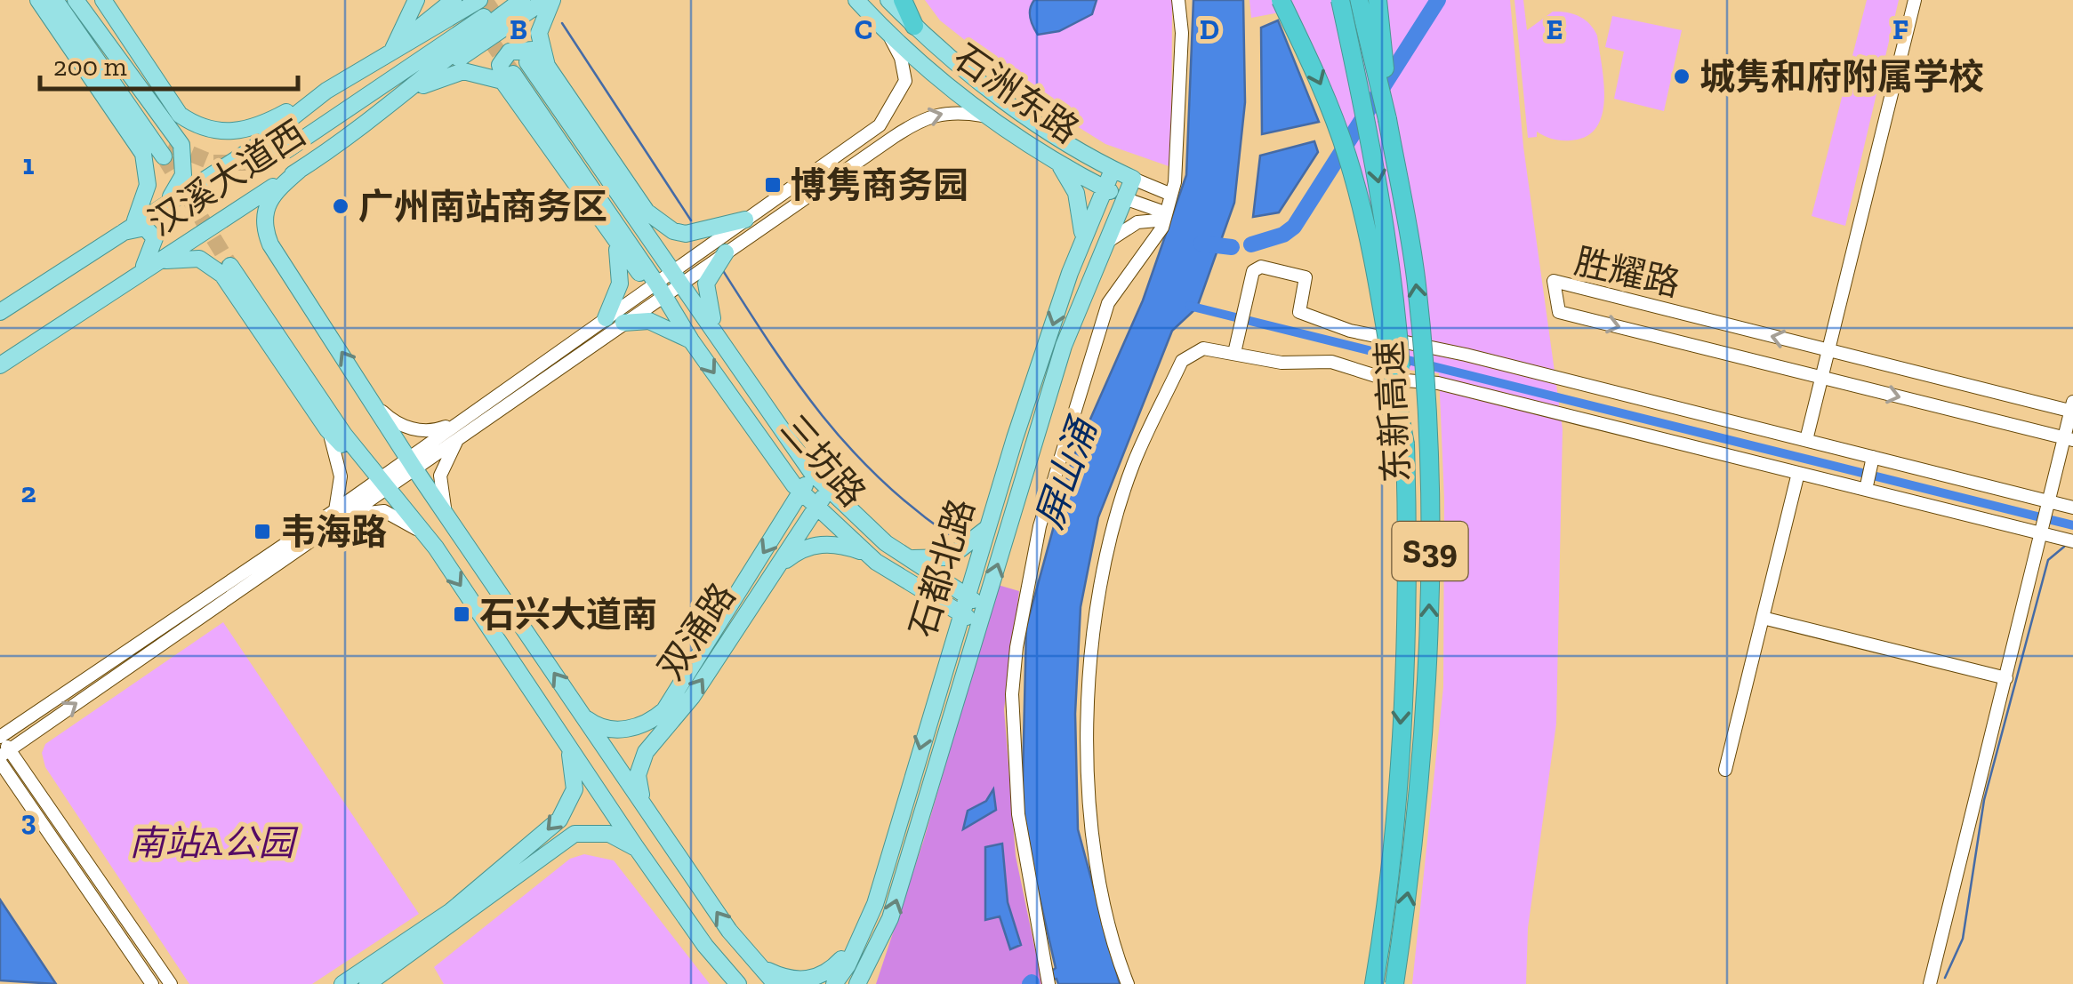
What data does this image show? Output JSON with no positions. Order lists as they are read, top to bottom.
{
  "streets": {
    "highway": ["东新高速", "S39"],
    "main road": [
      "石洲东路",
      "汉溪大道西",
      "三坊路",
      "石都北路",
      "双涌路"
    ],
    "street": ["胜耀路"]
  },
  "crossings": [
    ["石洲东路", "石都北路"],
    ["三坊路", "石都北路"],
    ["三坊路", "双涌路"]
  ],
  "water": ["屏山涌"],
  "parks": ["南站A公园"],
  "places": {
    "other": ["城隽和府附属学校", "广州南站商务区"],
    "transit": ["博隽商务园", "韦海路", "石兴大道南"]
  },
  "scale_bar": "200 m",
  "grid": {
    "columns": [
      "B",
      "C",
      "D",
      "E",
      "F"
    ],
    "rows": ["1", "2", "3"]
  }
}
